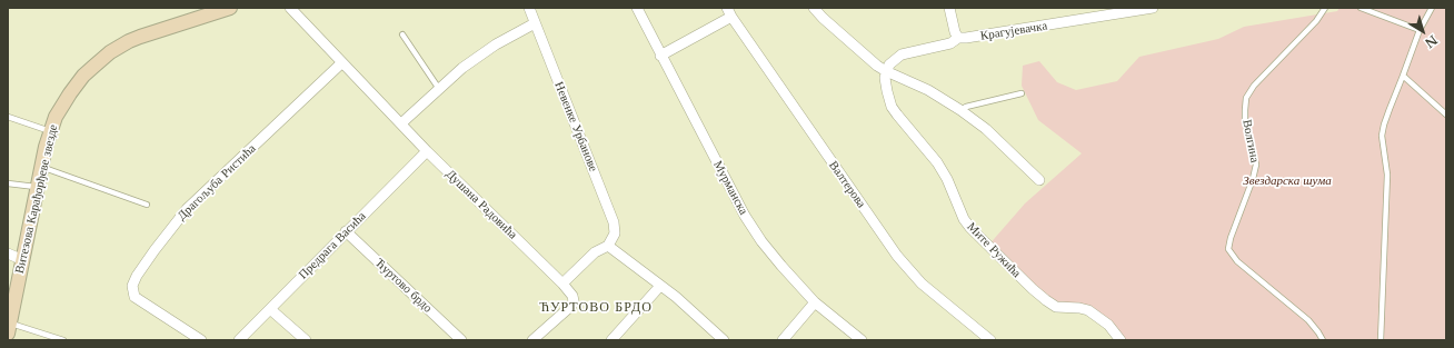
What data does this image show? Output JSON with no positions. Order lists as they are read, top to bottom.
{
  "streets": {
    "main road": ["Витезова Карађорђеве звезде"],
    "street": [
      "Крагујевачка",
      "Невенке Урбанове",
      "Драгољуба Ристића",
      "Валтерова",
      "Мурманска",
      "Душана Радовића",
      "Предрага Васића",
      "Мите Ружића",
      "Ћуртово брдо"
    ],
    "lane": ["Волгина"]
  },
  "crossings": [
    ["Крагујевачка", "Мите Ружића"],
    ["Драгољуба Ристића", "Душана Радовића"],
    ["Душана Радовића", "Предрага Васића"],
    ["Предрага Васића", "Ћуртово брдо"]
  ],
  "districts": ["ЋУРТОВО БРДО"],
  "parks": ["Звездарска шума"],
  "north": "bottom right"
}
